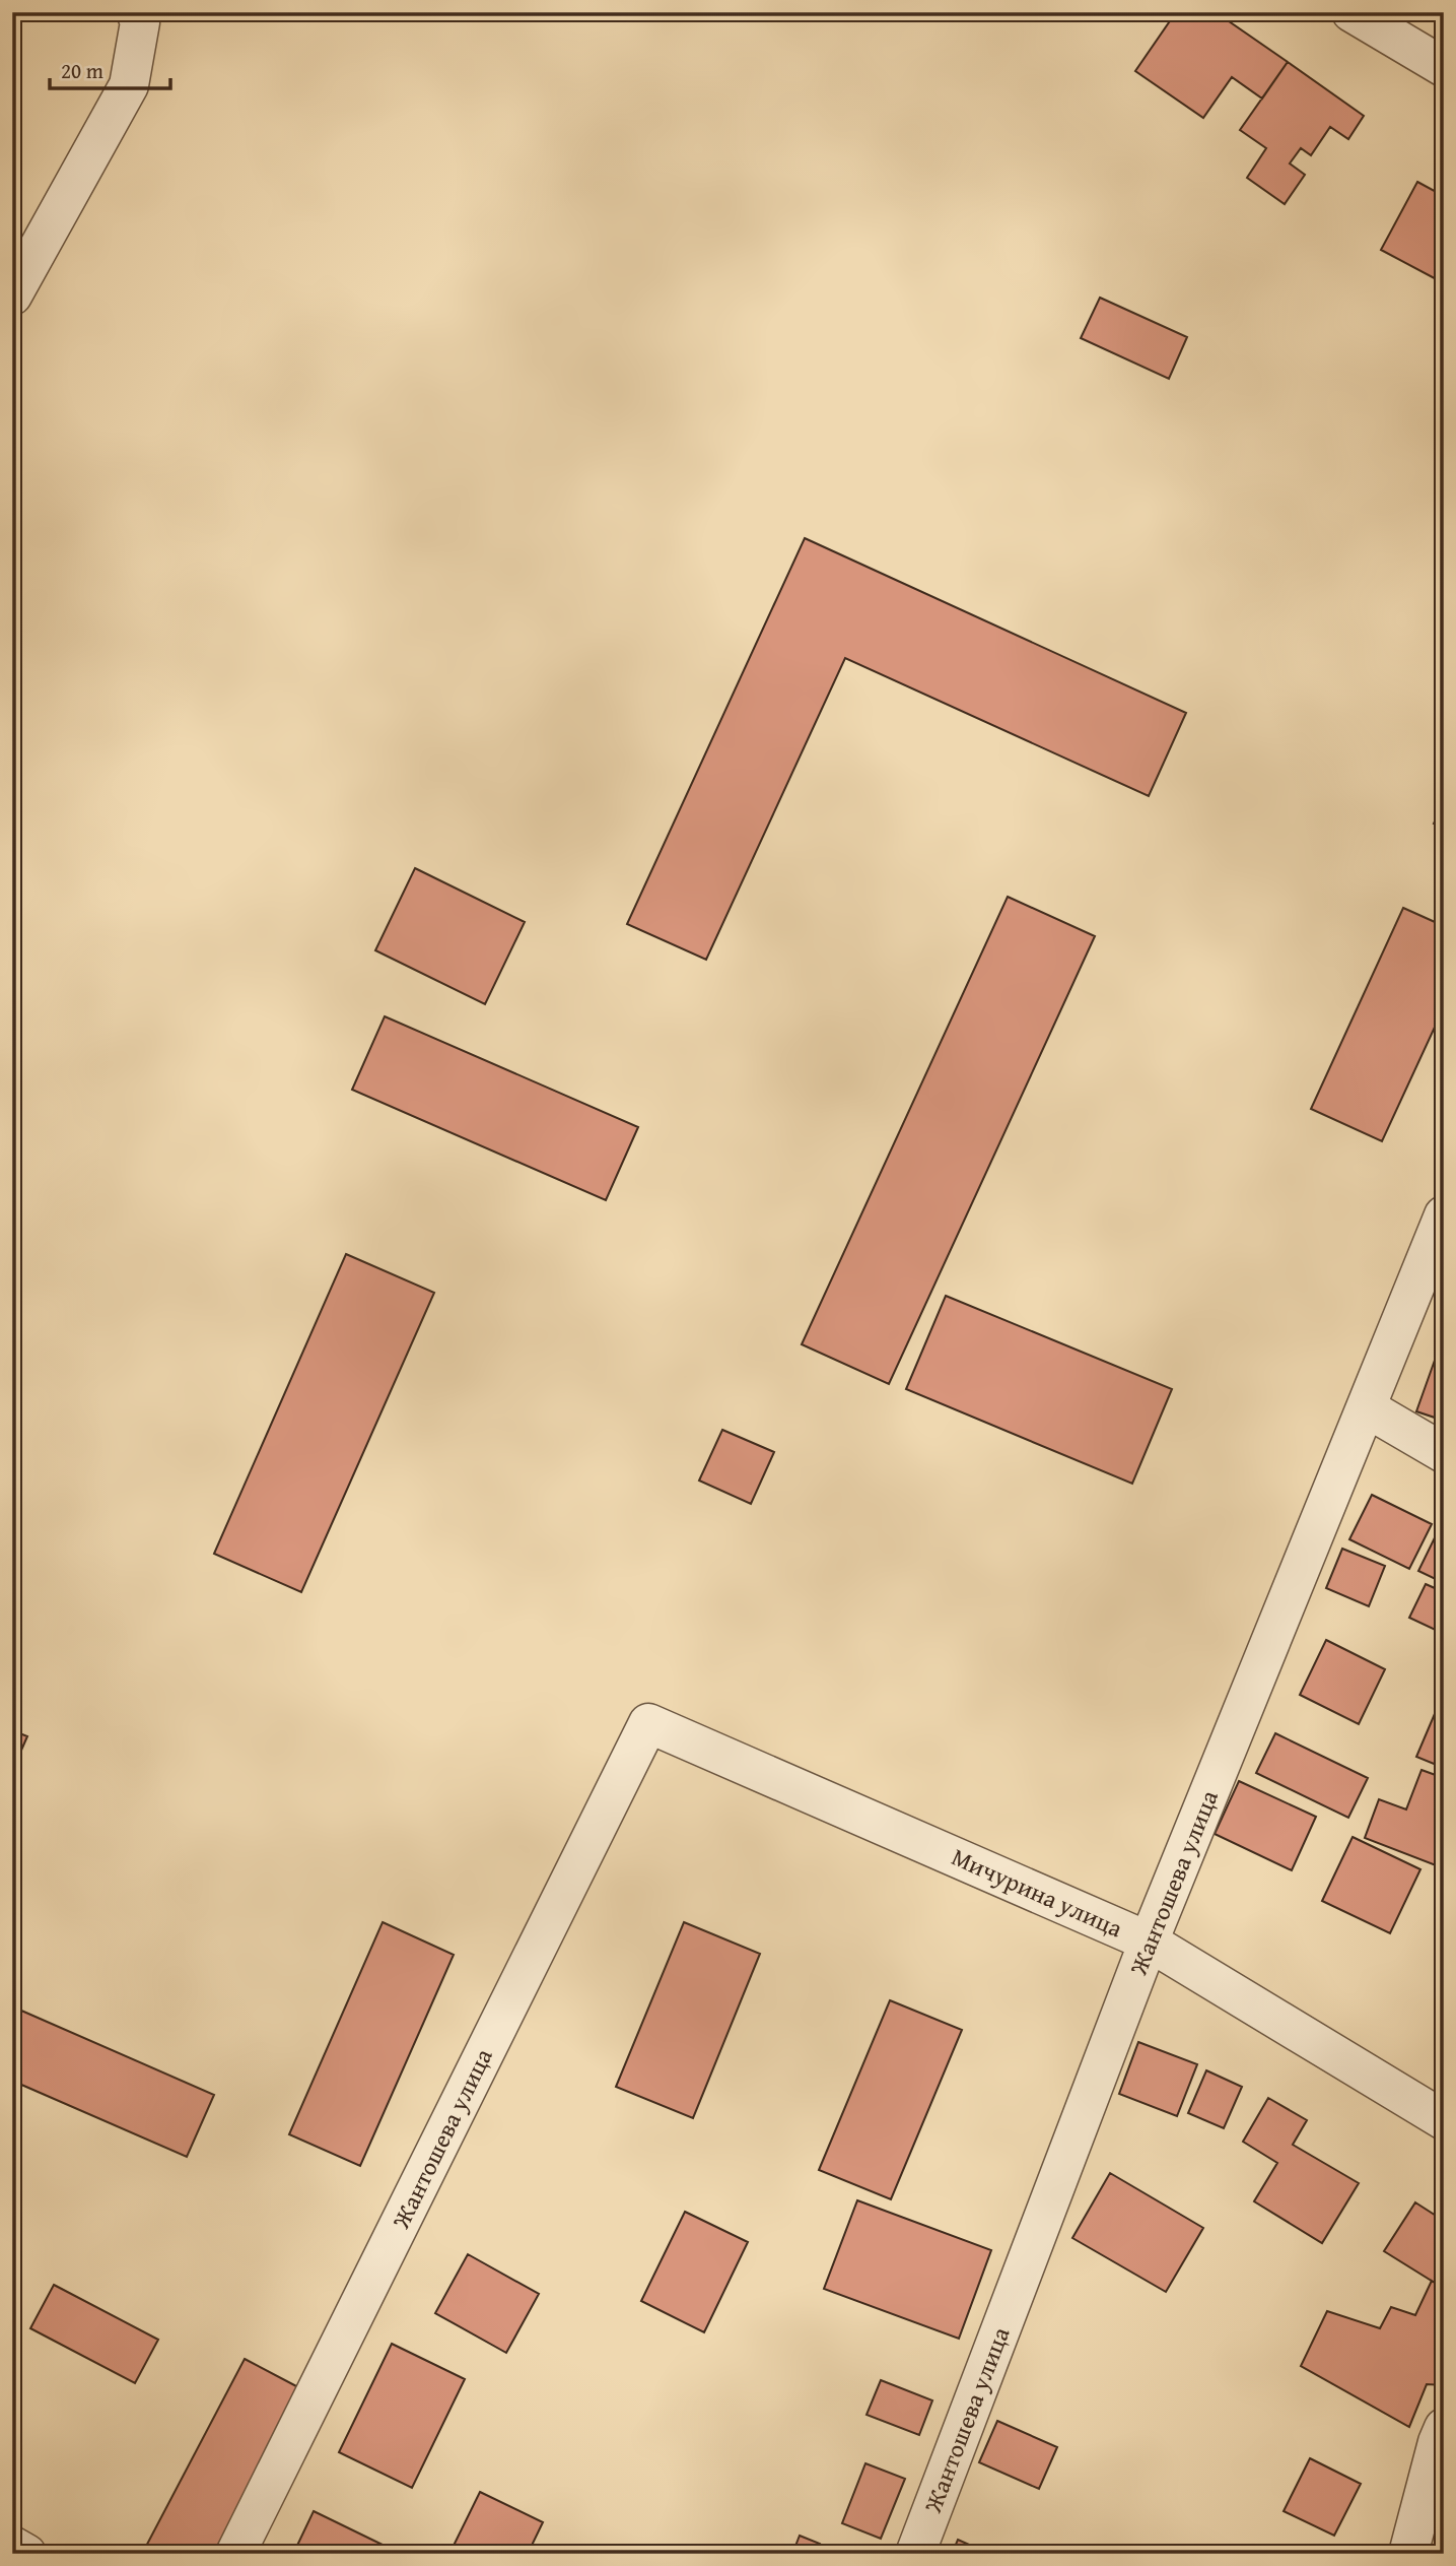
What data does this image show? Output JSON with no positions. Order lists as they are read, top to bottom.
{
  "streets": {
    "street": ["Жантошева улица", "Мичурина улица"]
  },
  "crossings": [
    ["Жантошева улица", "Мичурина улица"]
  ],
  "scale_bar": "20 m"
}
